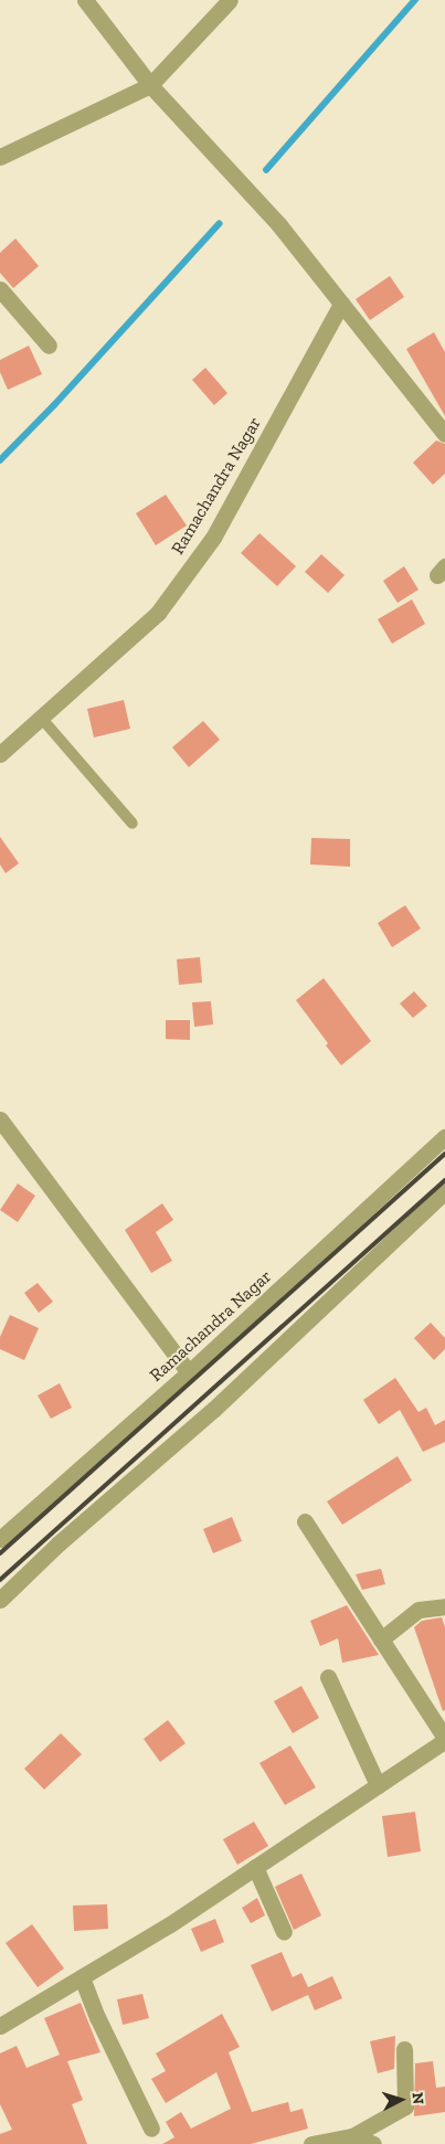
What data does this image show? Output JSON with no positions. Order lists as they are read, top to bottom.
{
  "streets": {
    "street": ["Ramachandra Nagar"]
  },
  "north": "right"
}
